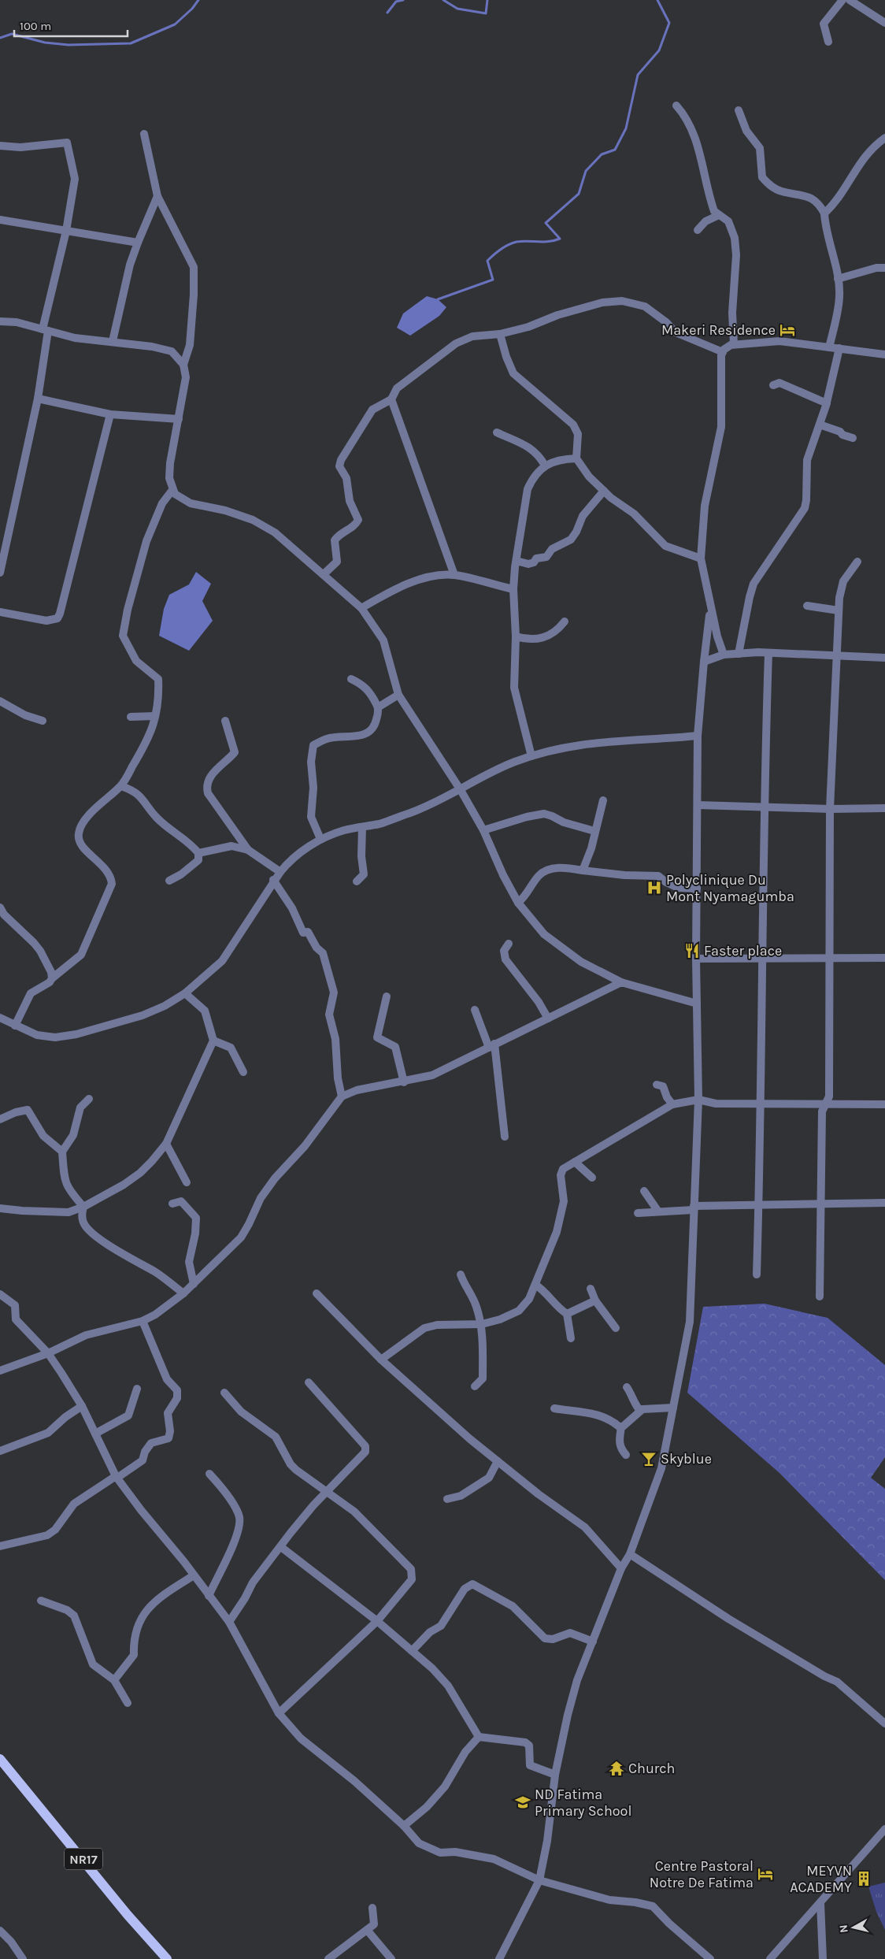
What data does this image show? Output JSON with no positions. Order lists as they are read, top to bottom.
{
  "streets": {
    "main road": ["NR17"]
  },
  "places": {
    "hotel": ["Makeri Residence", "Centre Pastoral Notre De Fatima"],
    "hospital": ["Polyclinique Du Mont Nyamagumba"],
    "restaurant": ["Faster place"],
    "bar": ["Skyblue"],
    "temple": ["Church"],
    "school or university": ["ND Fatima Primary School"],
    "building": ["MEYVN ACADEMY"]
  },
  "scale_bar": "100 m",
  "north": "left"
}
